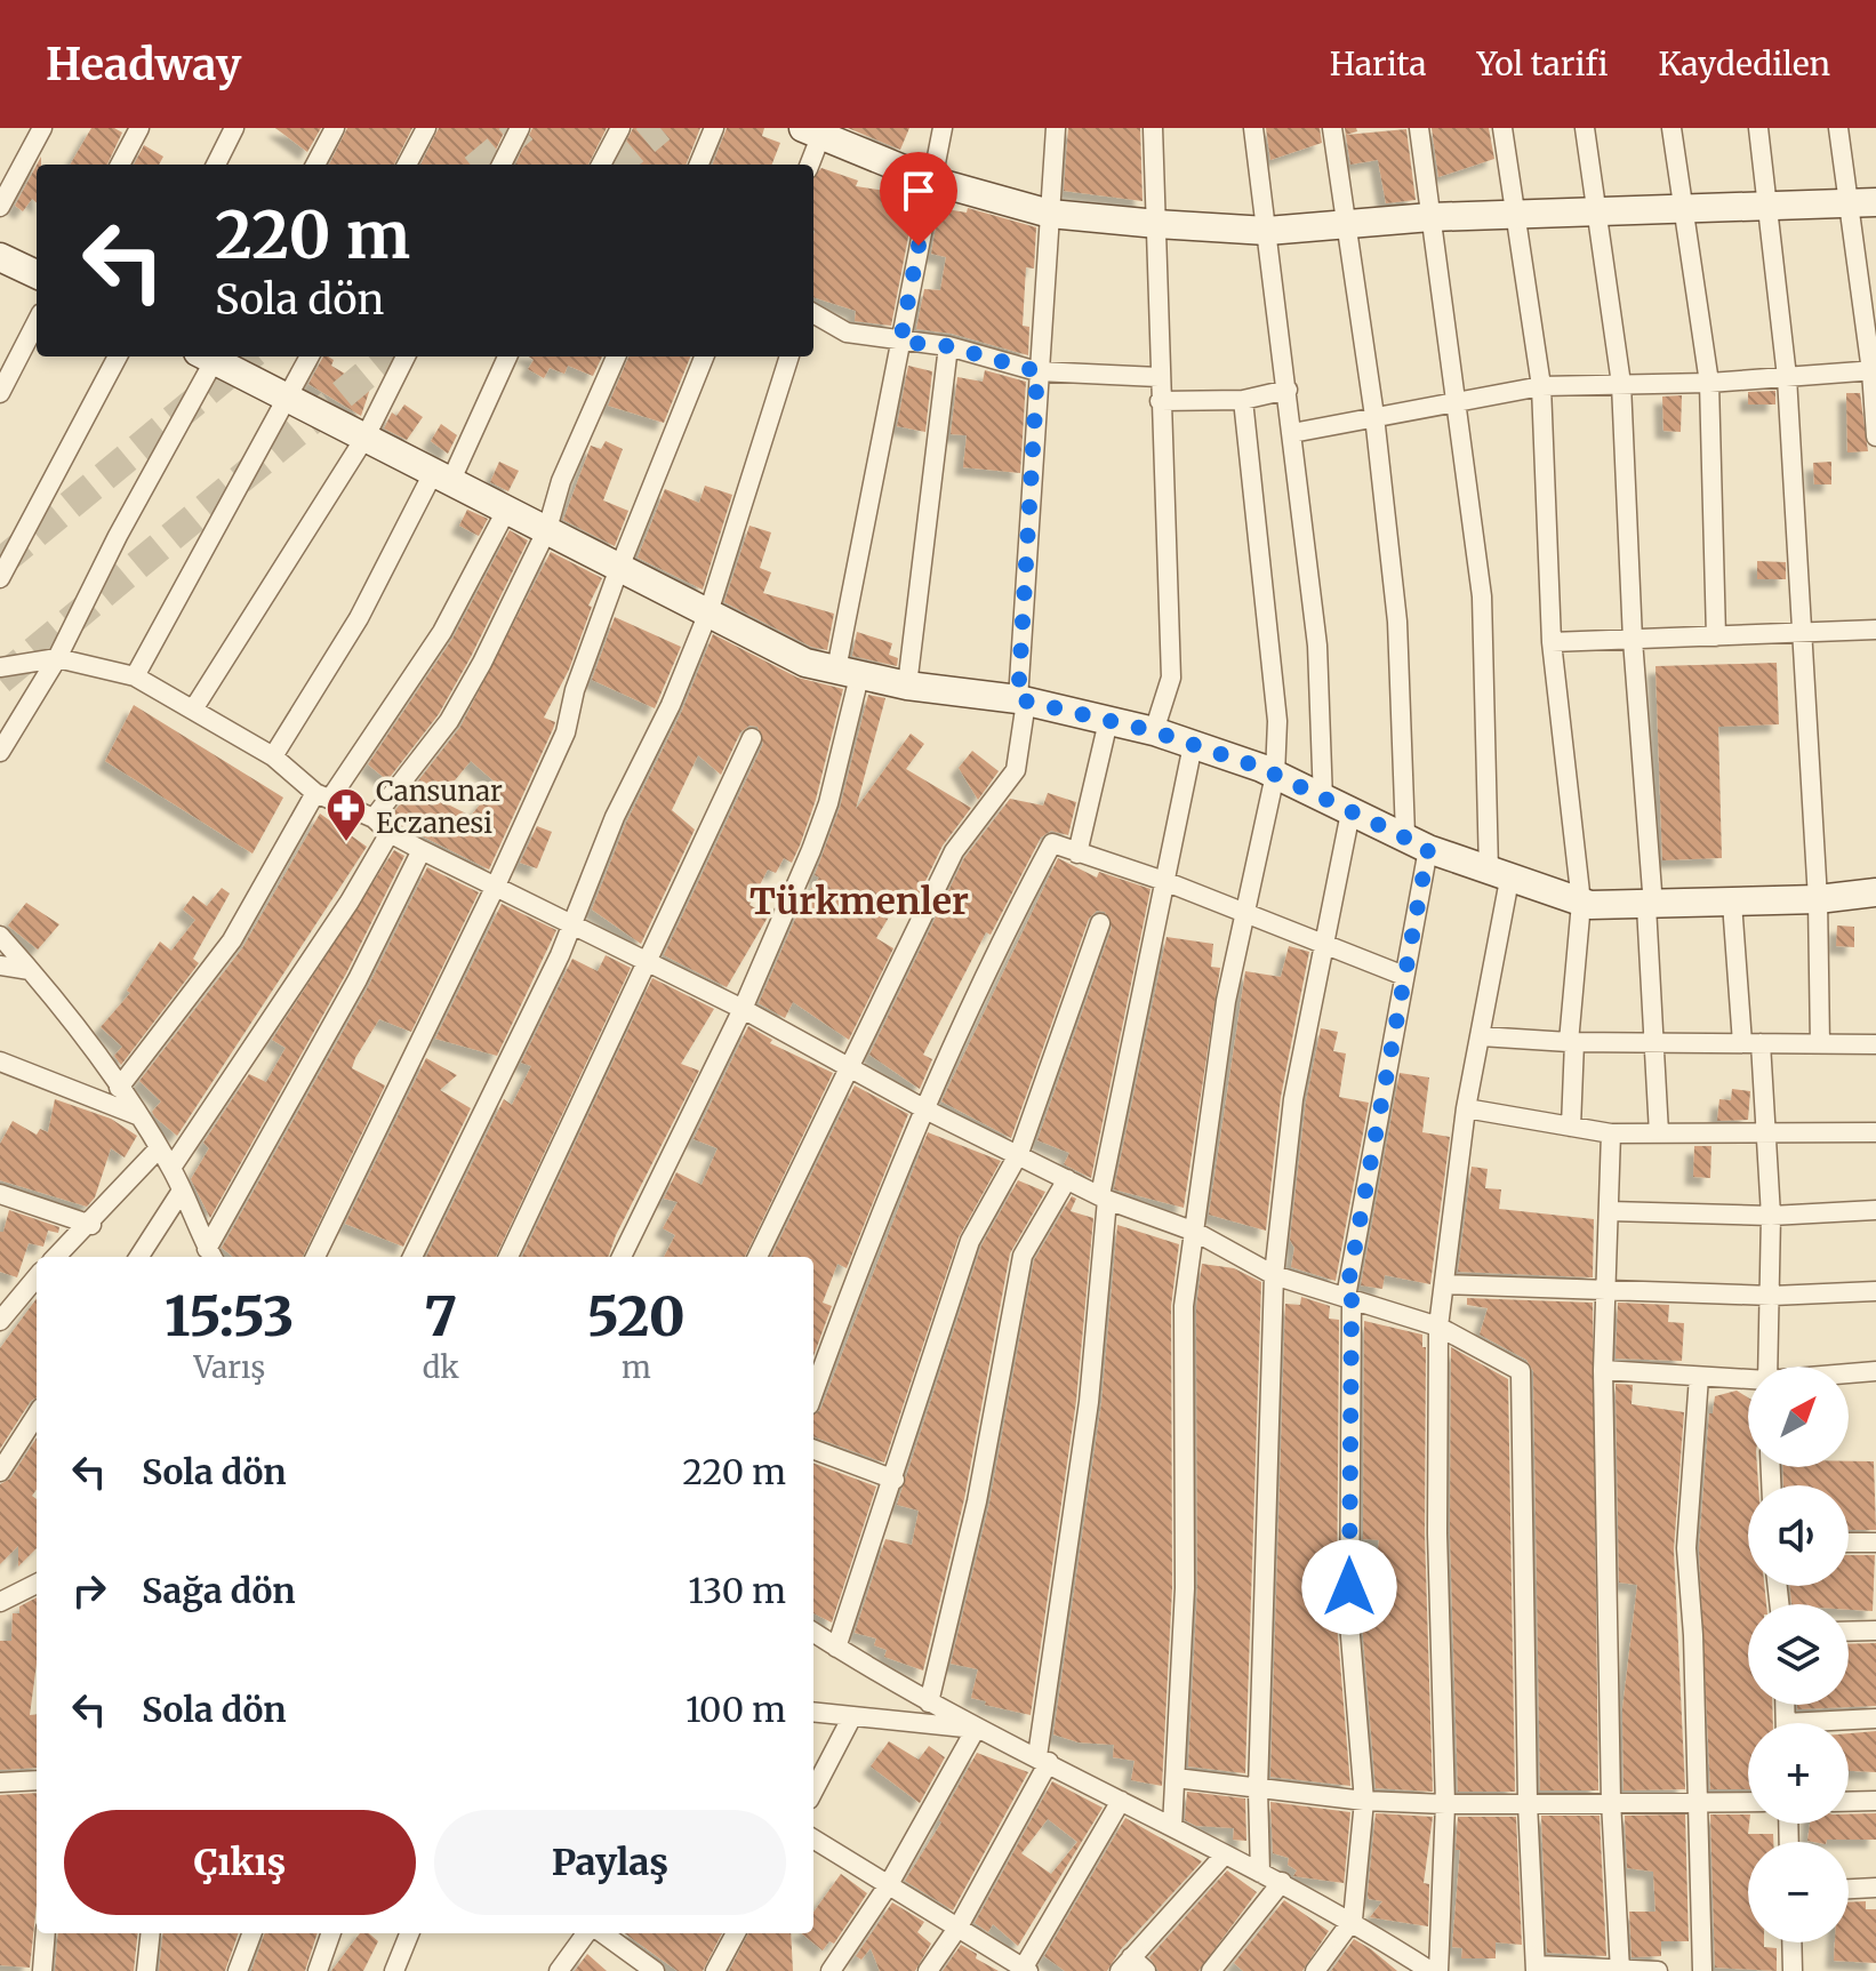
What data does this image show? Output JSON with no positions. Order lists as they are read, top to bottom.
{
  "districts": ["Türkmenler"],
  "places": {
    "pharmacy": ["Cansunar Eczanesi"]
  },
  "north": "top right",
  "page": {
    "header": "Headway",
    "nav": ["Harita", "Yol tarifi", "Kaydedilen"],
    "turn": ["220 m", "Sola dön"],
    "eta": [
      "15:53",
      "Varış",
      "7",
      "dk",
      "520",
      "m"
    ],
    "map_buttons": ["+", "−"],
    "list": [
      {
        "name": "Sola dön",
        "value": "220 m"
      },
      {
        "name": "Sağa dön",
        "value": "130 m"
      },
      {
        "name": "Sola dön",
        "value": "100 m"
      }
    ],
    "buttons": ["Çıkış", "Paylaş"]
  }
}
